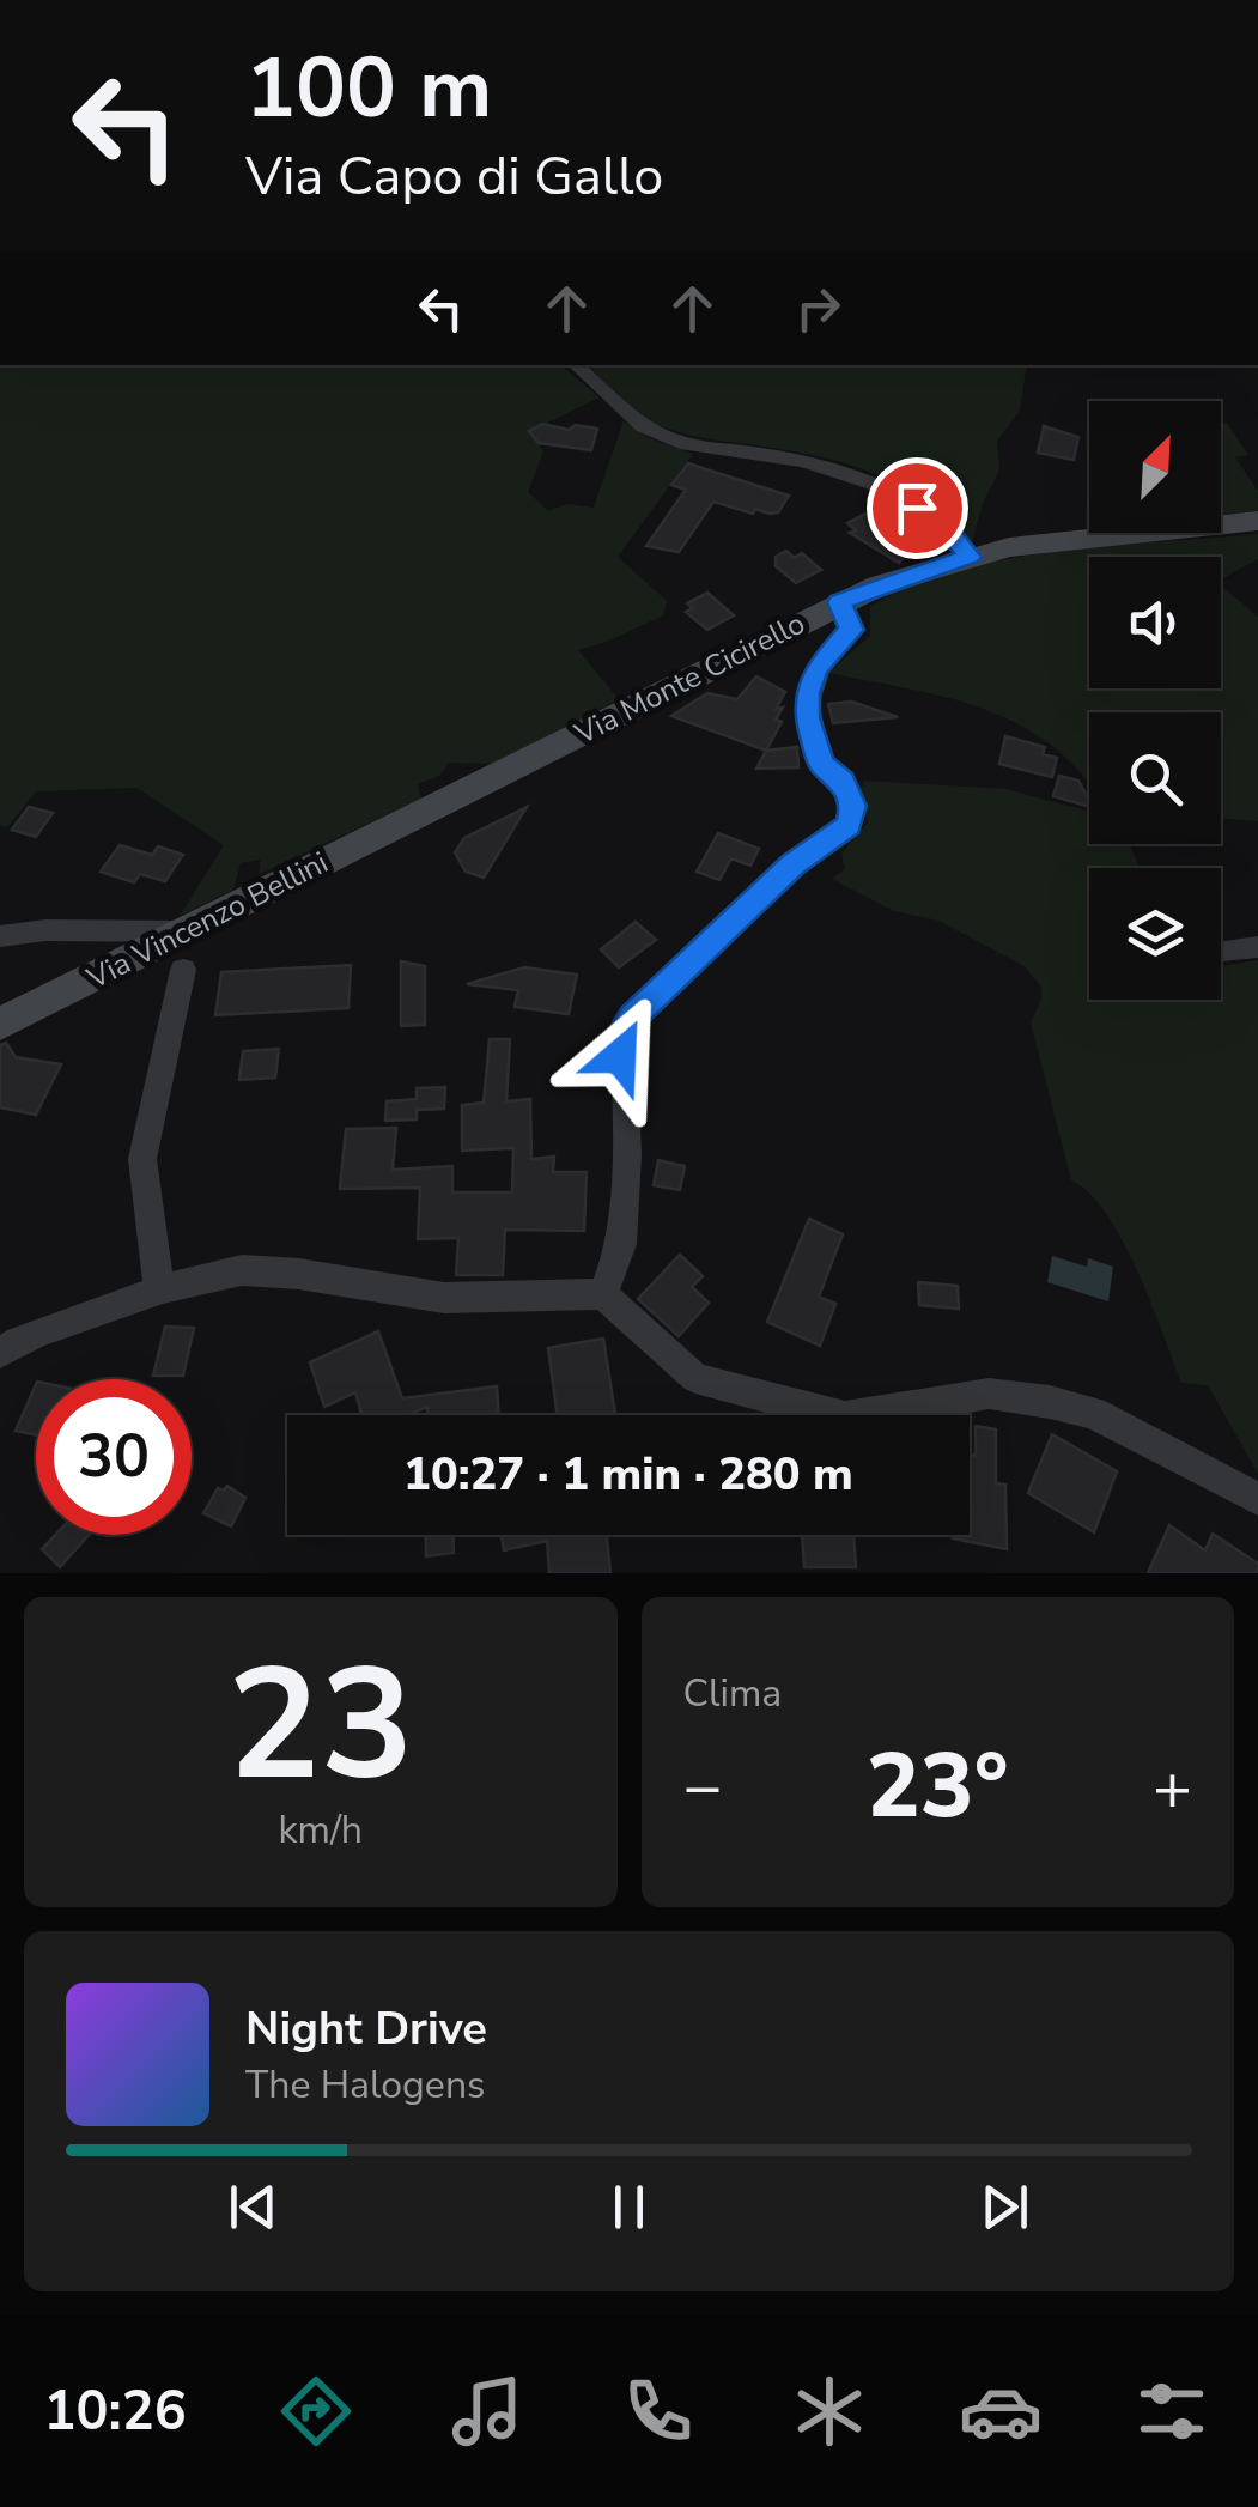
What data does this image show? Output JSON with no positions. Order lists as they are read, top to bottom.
{
  "streets": {
    "street": ["Via Monte Cicirello", "Via Vincenzo Bellini"]
  },
  "crossings": [
    ["Via Monte Cicirello", "Via Vincenzo Bellini"]
  ],
  "north": "top right",
  "page": {
    "turn": ["100 m", "Via Capo di Gallo"],
    "limit": "30",
    "trip": "10:27 · 1 min · 280 m",
    "tile": [
      ["23", "km/h"],
      "Clima"
    ],
    "heat": ["−", "23°", "+"],
    "song": ["Night Drive", "The Halogens"],
    "tabs": "10:26"
  }
}
